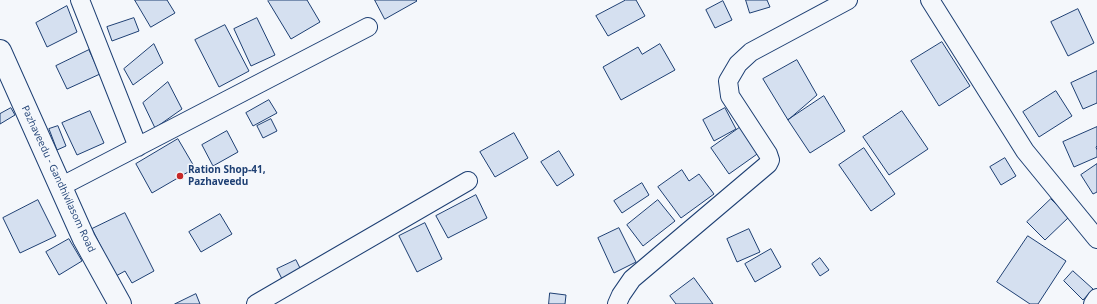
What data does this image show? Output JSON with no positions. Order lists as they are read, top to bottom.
{
  "streets": {
    "street": ["Pazhaveedu - Gandhivilasom Road"]
  },
  "places": ["Ration Shop-41, Pazhaveedu"]
}
